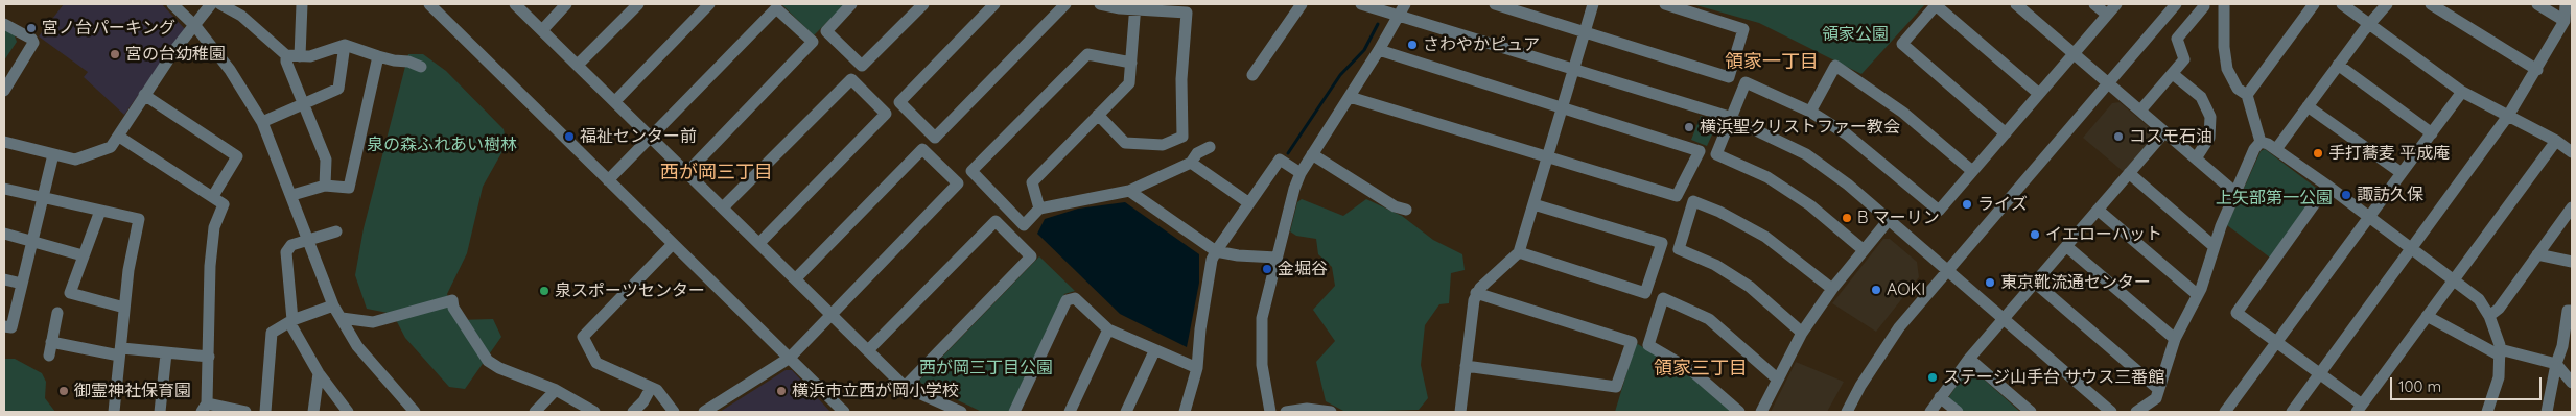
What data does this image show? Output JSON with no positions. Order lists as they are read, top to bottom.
{
  "districts": ["領家一丁目", "西が岡三丁目", "領家三丁目"],
  "parks": [
    "領家公園",
    "泉の森ふれあい樹林",
    "上矢部第一公園",
    "西が岡三丁目公園"
  ],
  "places": [
    "宮ノ台パーキング",
    "さわやかピュア",
    "宮の台幼稚園",
    "横浜聖クリストファー教会",
    "福祉センター前",
    "コスモ石油",
    "手打蕎麦 平成庵",
    "諏訪久保",
    "ライズ",
    "B マーリン",
    "イエローハット",
    "金堀谷",
    "東京靴流通センター",
    "AOKI",
    "泉スポーツセンター",
    "ステージ山手台 サウス三番館",
    "御霊神社保育園",
    "横浜市立西が岡小学校"
  ],
  "scale_bar": "100 m"
}
